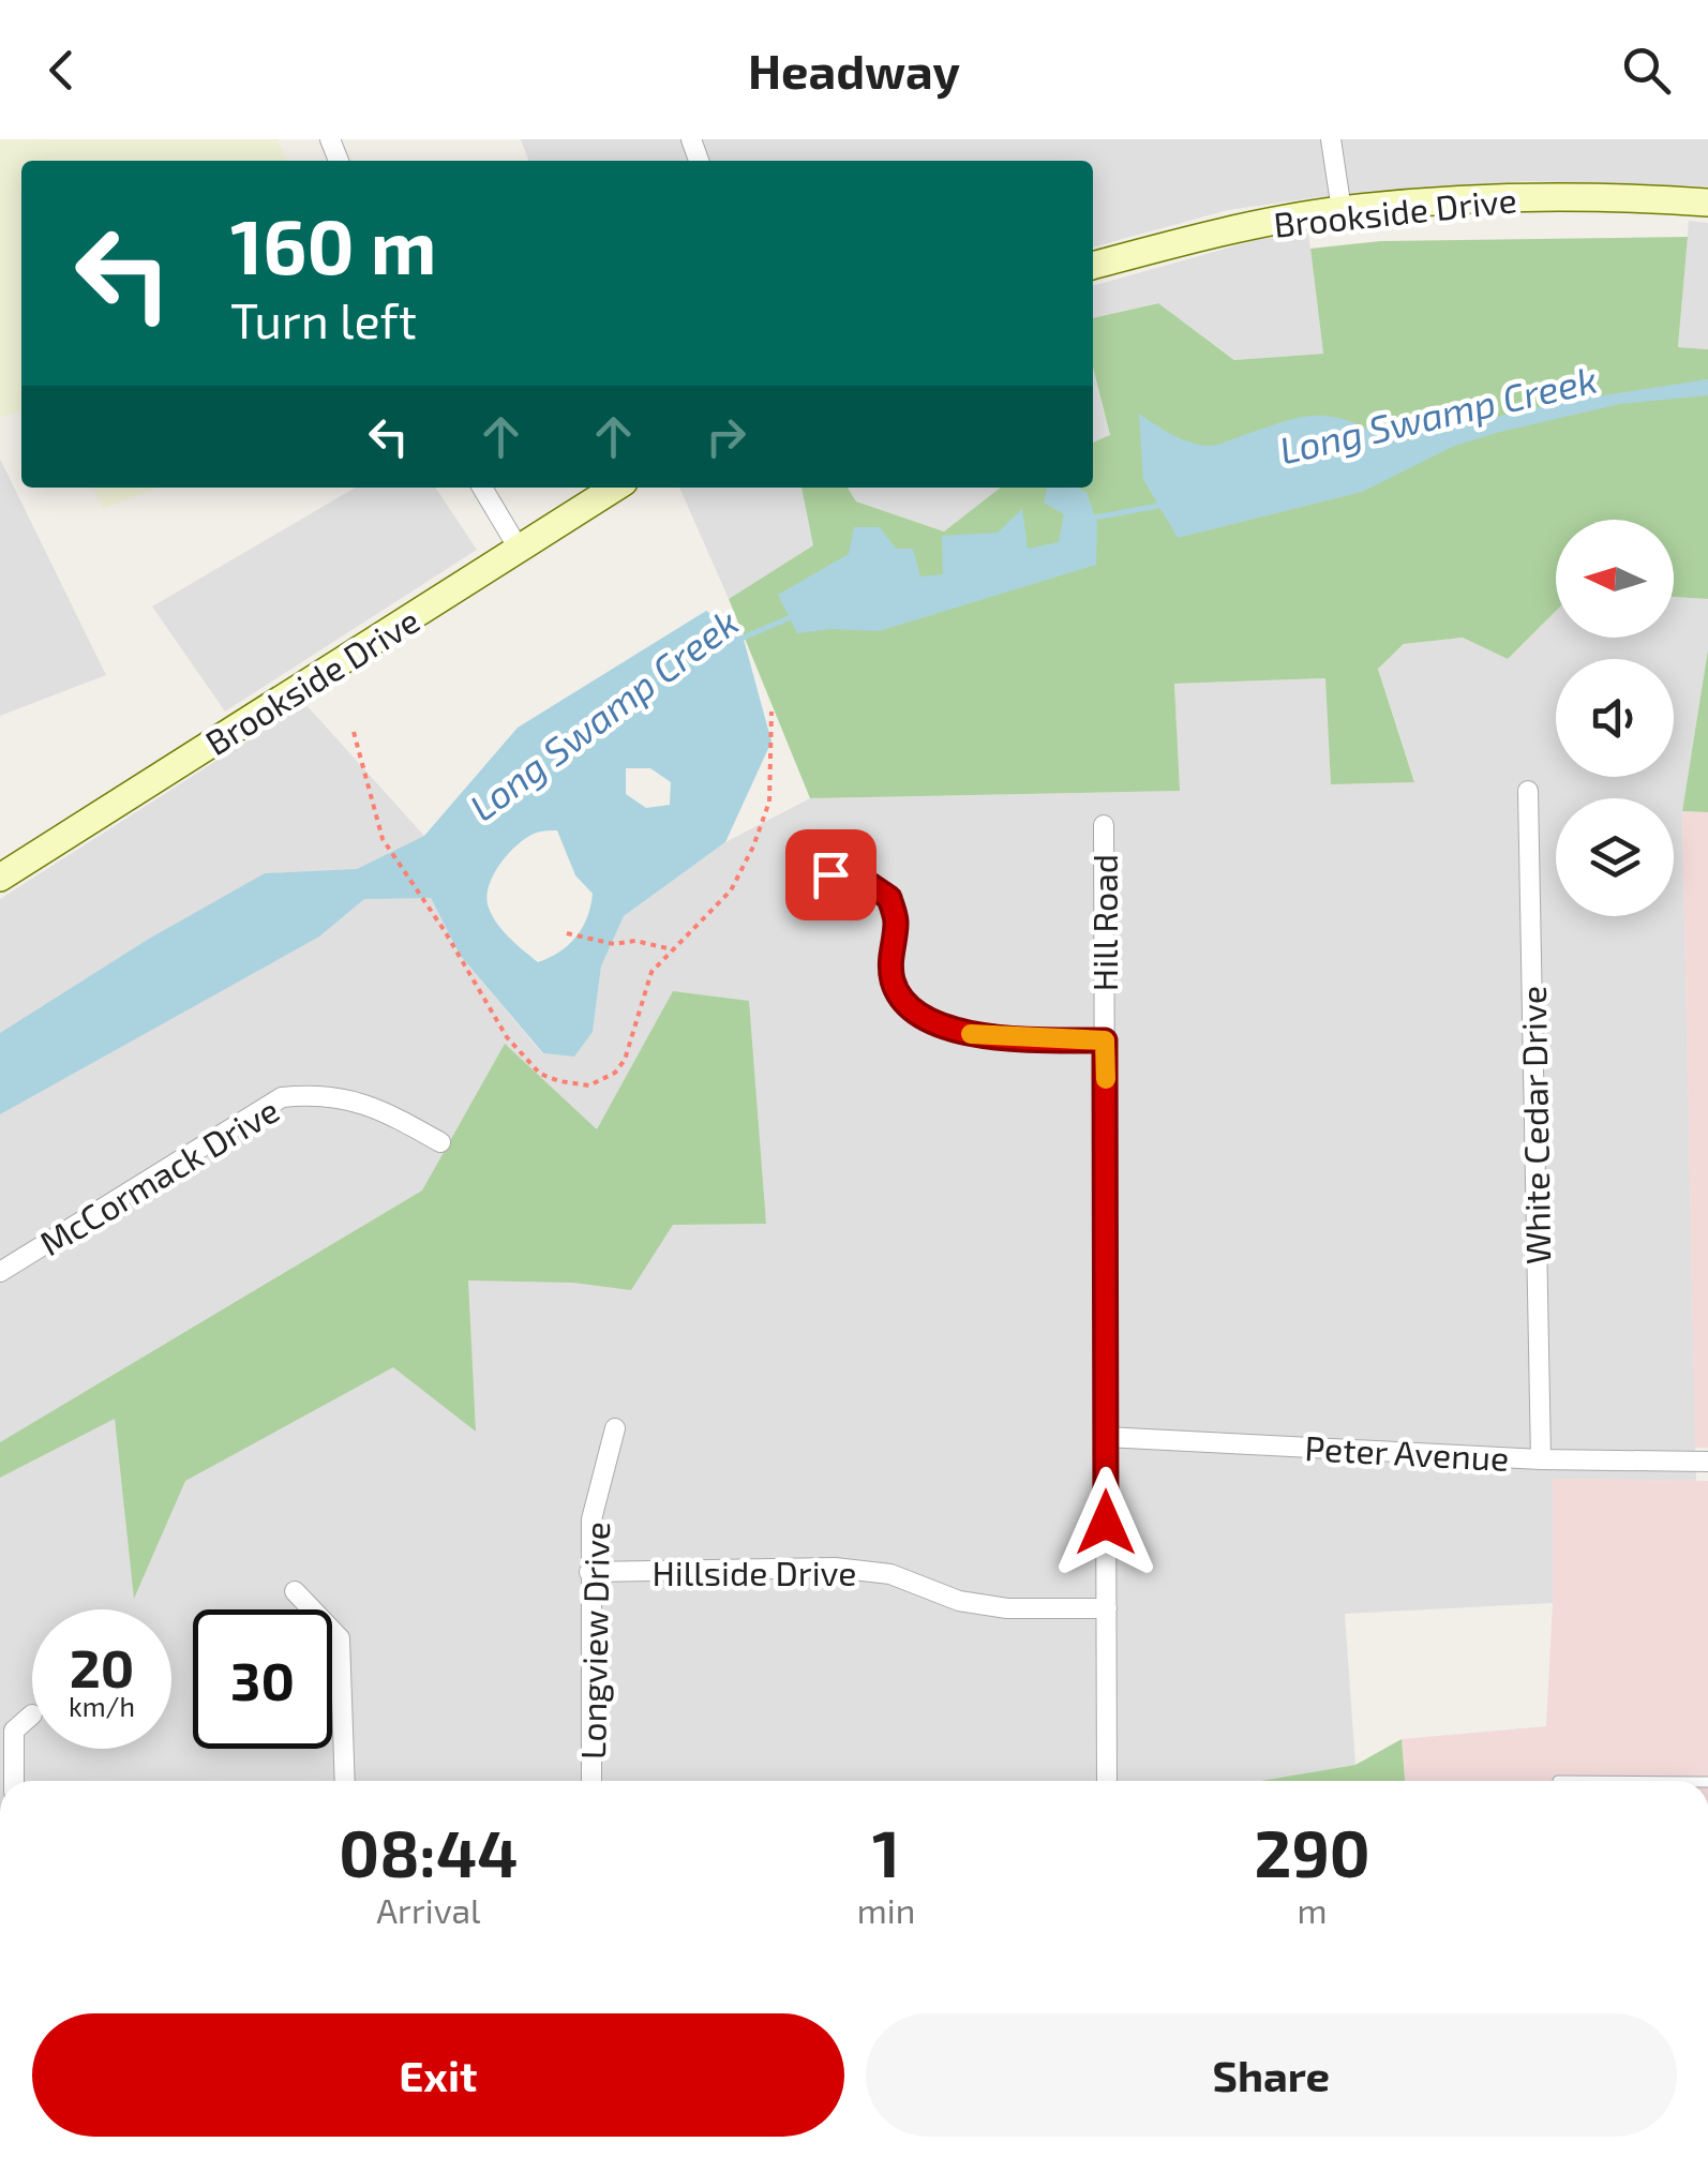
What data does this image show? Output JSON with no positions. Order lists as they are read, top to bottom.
{
  "streets": {
    "street": [
      "Brookside Drive",
      "Hill Road",
      "White Cedar Drive",
      "McCormack Drive",
      "Peter Avenue",
      "Hillside Drive",
      "Longview Drive"
    ]
  },
  "crossings": [
    ["Hill Road", "Peter Avenue"],
    ["Hill Road", "Hillside Drive"],
    ["White Cedar Drive", "Peter Avenue"],
    ["Hillside Drive", "Longview Drive"]
  ],
  "water": ["Long Swamp Creek"],
  "north": "left",
  "page": {
    "header": "Headway",
    "turn": ["160 m", "Turn left"],
    "speed": "20 km/h",
    "limit": "30",
    "eta": [
      "08:44",
      "Arrival",
      "1",
      "min",
      "290",
      "m"
    ],
    "buttons": ["Exit", "Share"]
  }
}
